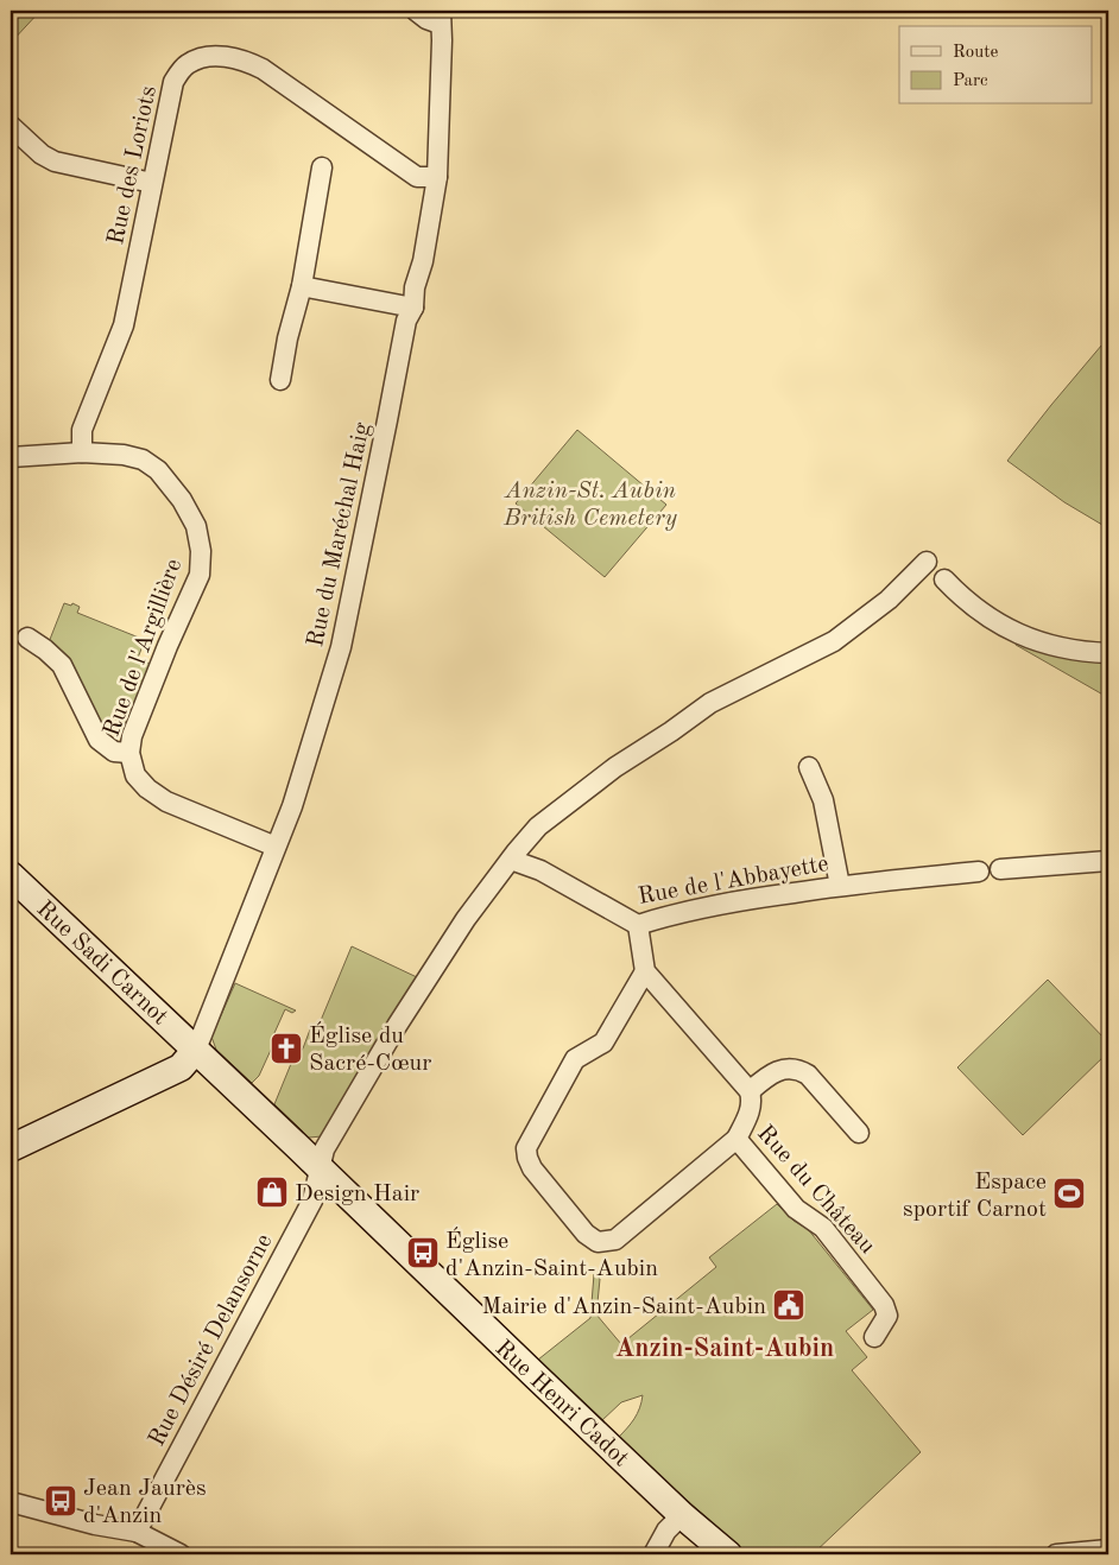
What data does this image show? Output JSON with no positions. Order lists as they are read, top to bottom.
{
  "streets": {
    "main road": ["Rue Sadi Carnot", "Rue Henri Cadot"],
    "street": [
      "Rue des Loriots",
      "Rue du Maréchal Haig",
      "Rue de l'Argillière",
      "Rue de l'Abbayette",
      "Rue du Château",
      "Rue Désiré Delansorne"
    ]
  },
  "crossings": [
    ["Rue des Loriots", "Rue du Maréchal Haig"],
    ["Rue des Loriots", "Rue de l'Argillière"],
    ["Rue du Maréchal Haig", "Rue de l'Argillière"],
    ["Rue du Maréchal Haig", "Rue Sadi Carnot"],
    ["Rue du Maréchal Haig", "Rue Henri Cadot"],
    ["Rue de l'Abbayette", "Rue Désiré Delansorne"],
    ["Rue Sadi Carnot", "Rue Henri Cadot"],
    ["Rue Désiré Delansorne", "Rue Henri Cadot"]
  ],
  "districts": ["Anzin-Saint-Aubin"],
  "parks": ["Anzin-St. Aubin British Cemetery"],
  "places": {
    "church": ["Église du Sacré-Cœur"],
    "shop": ["Design Hair"],
    "sports": ["Espace sportif Carnot"],
    "bus stop": ["Église d'Anzin-Saint-Aubin", "Jean Jaurès d'Anzin"],
    "public building": ["Mairie d'Anzin-Saint-Aubin"]
  },
  "legend": ["Route", "Parc"]
}
